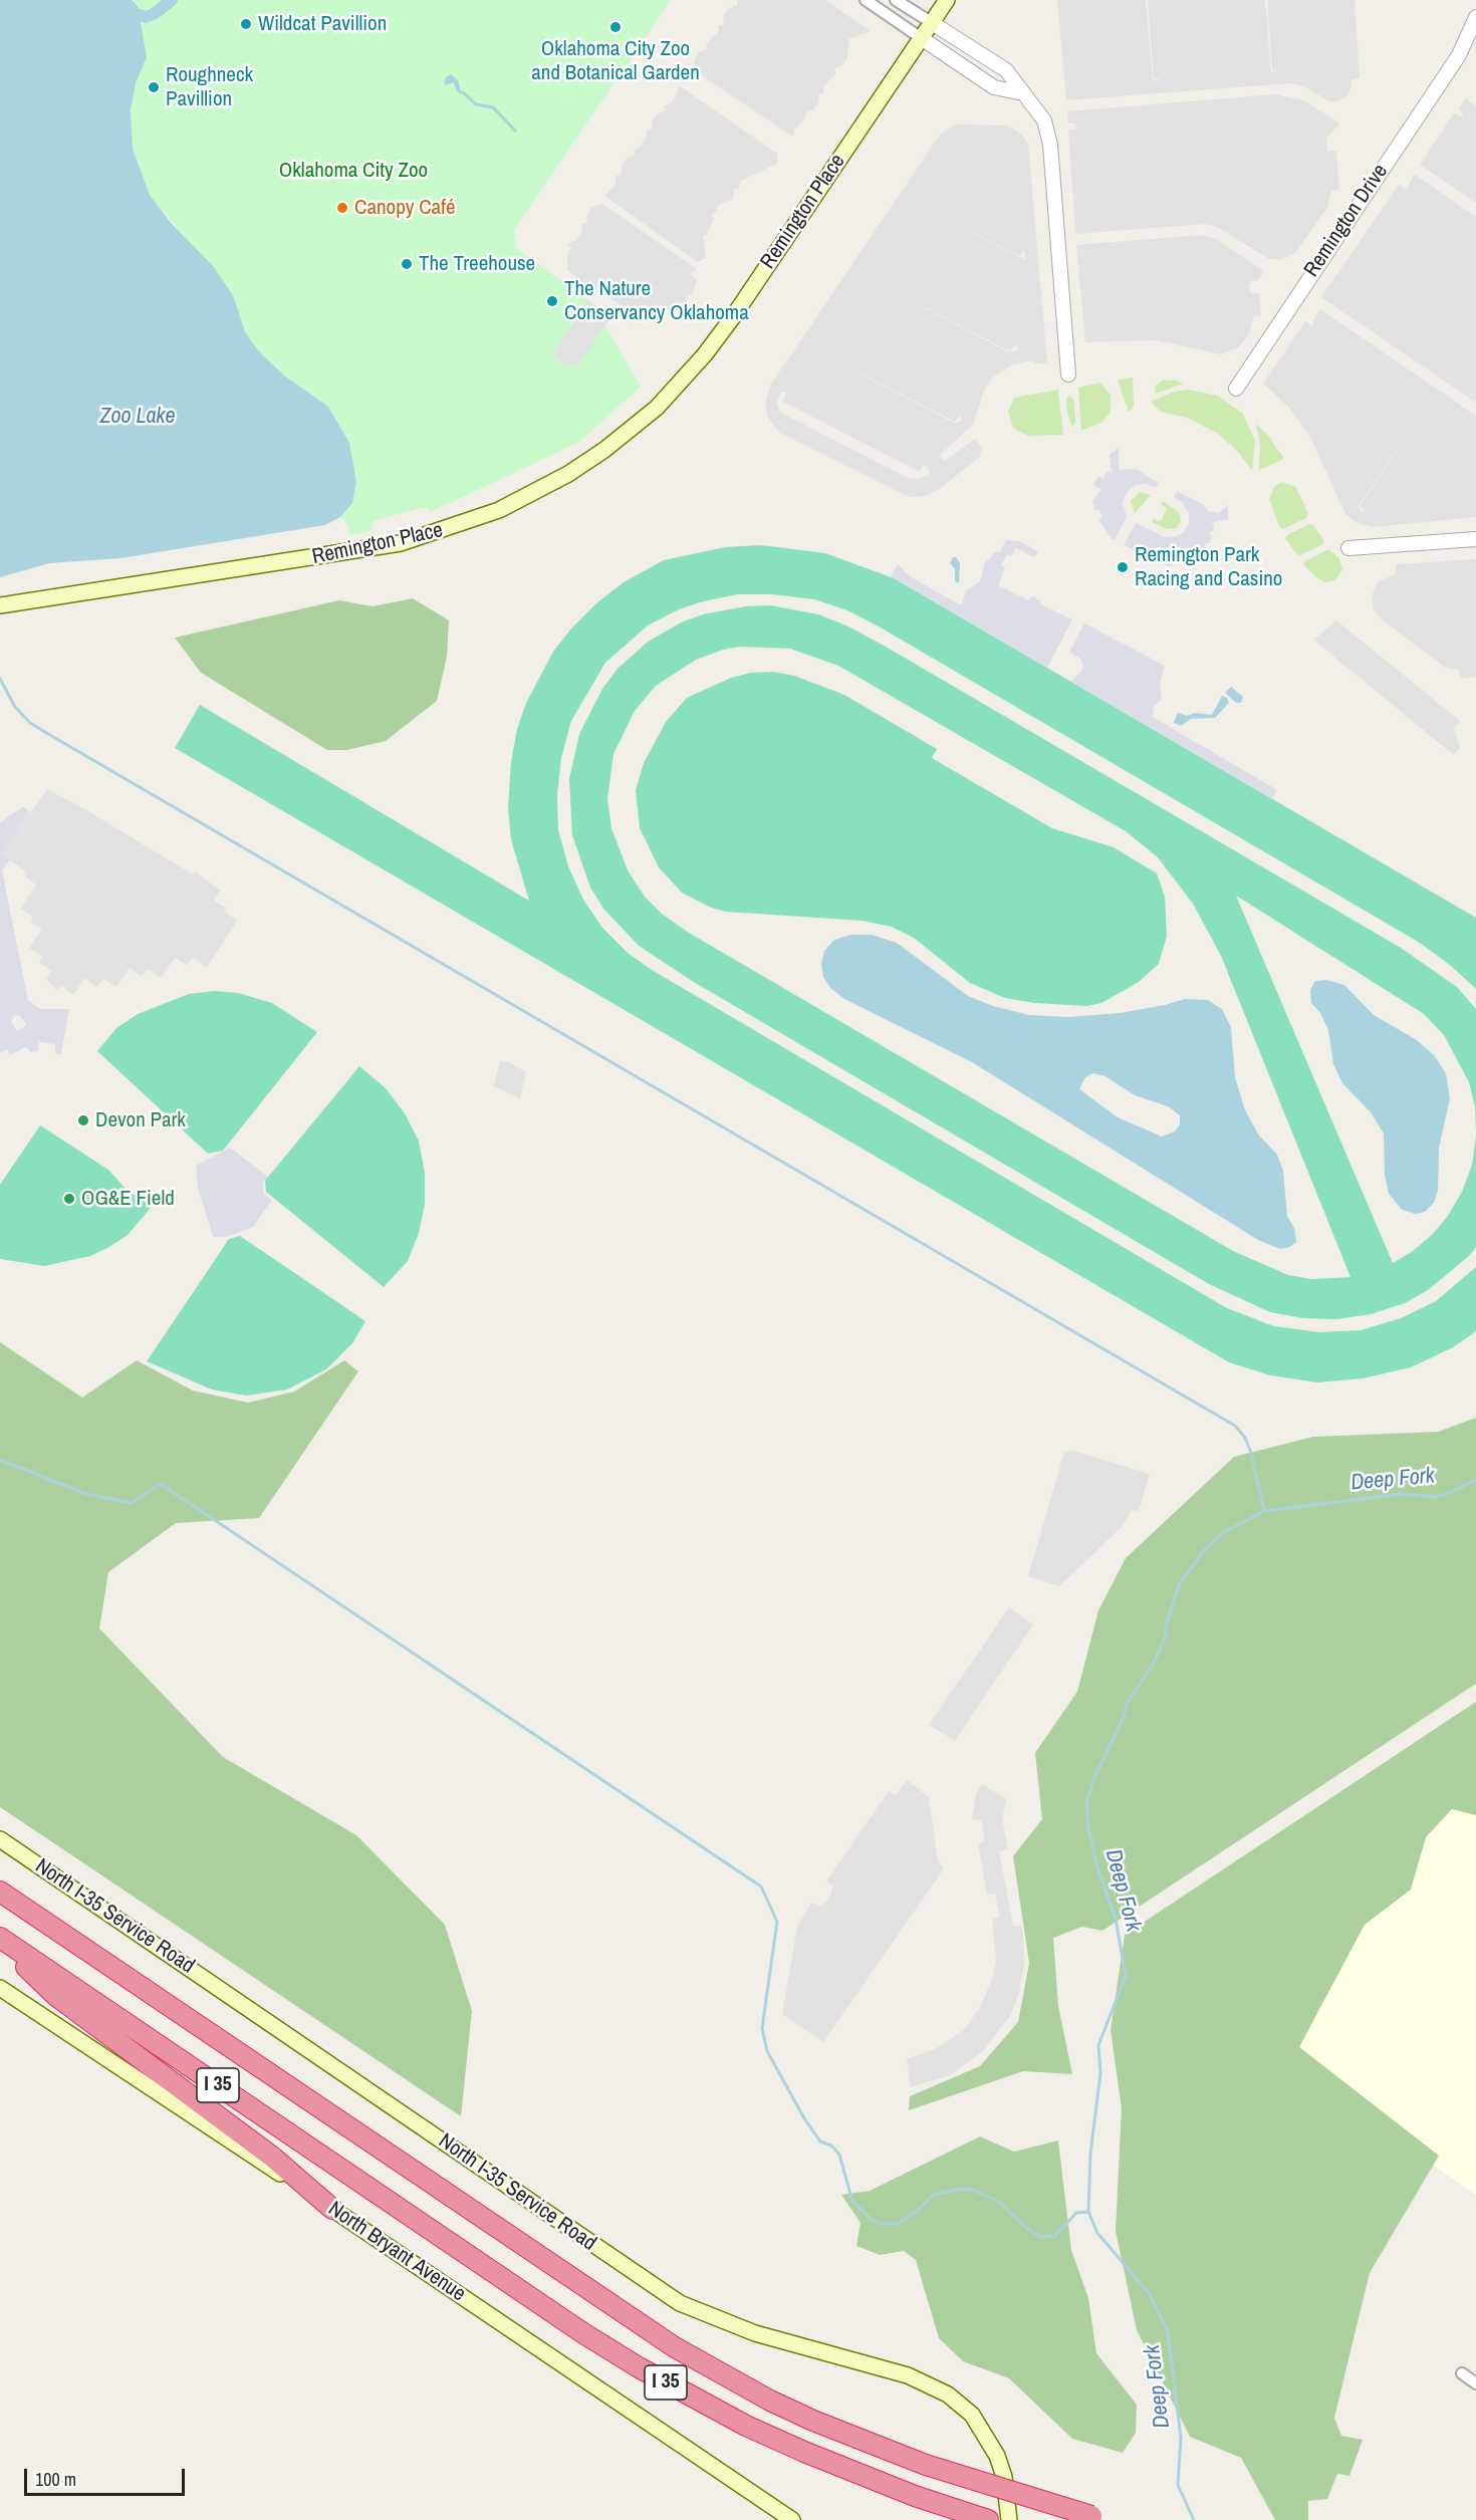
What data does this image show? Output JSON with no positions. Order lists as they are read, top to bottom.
{
  "streets": {
    "highway": ["I 35"],
    "main road": ["Remington Place", "North I-35 Service Road", "North Bryant Avenue"],
    "street": ["Remington Drive"]
  },
  "water": ["Zoo Lake", "Deep Fork"],
  "parks": ["Oklahoma City Zoo"],
  "places": [
    "Wildcat Pavillion",
    "Oklahoma City Zoo and Botanical Garden",
    "Roughneck Pavillion",
    "Canopy Café",
    "The Treehouse",
    "The Nature Conservancy Oklahoma",
    "Remington Park Racing and Casino",
    "Devon Park",
    "OG&E Field"
  ],
  "scale_bar": "100 m"
}
